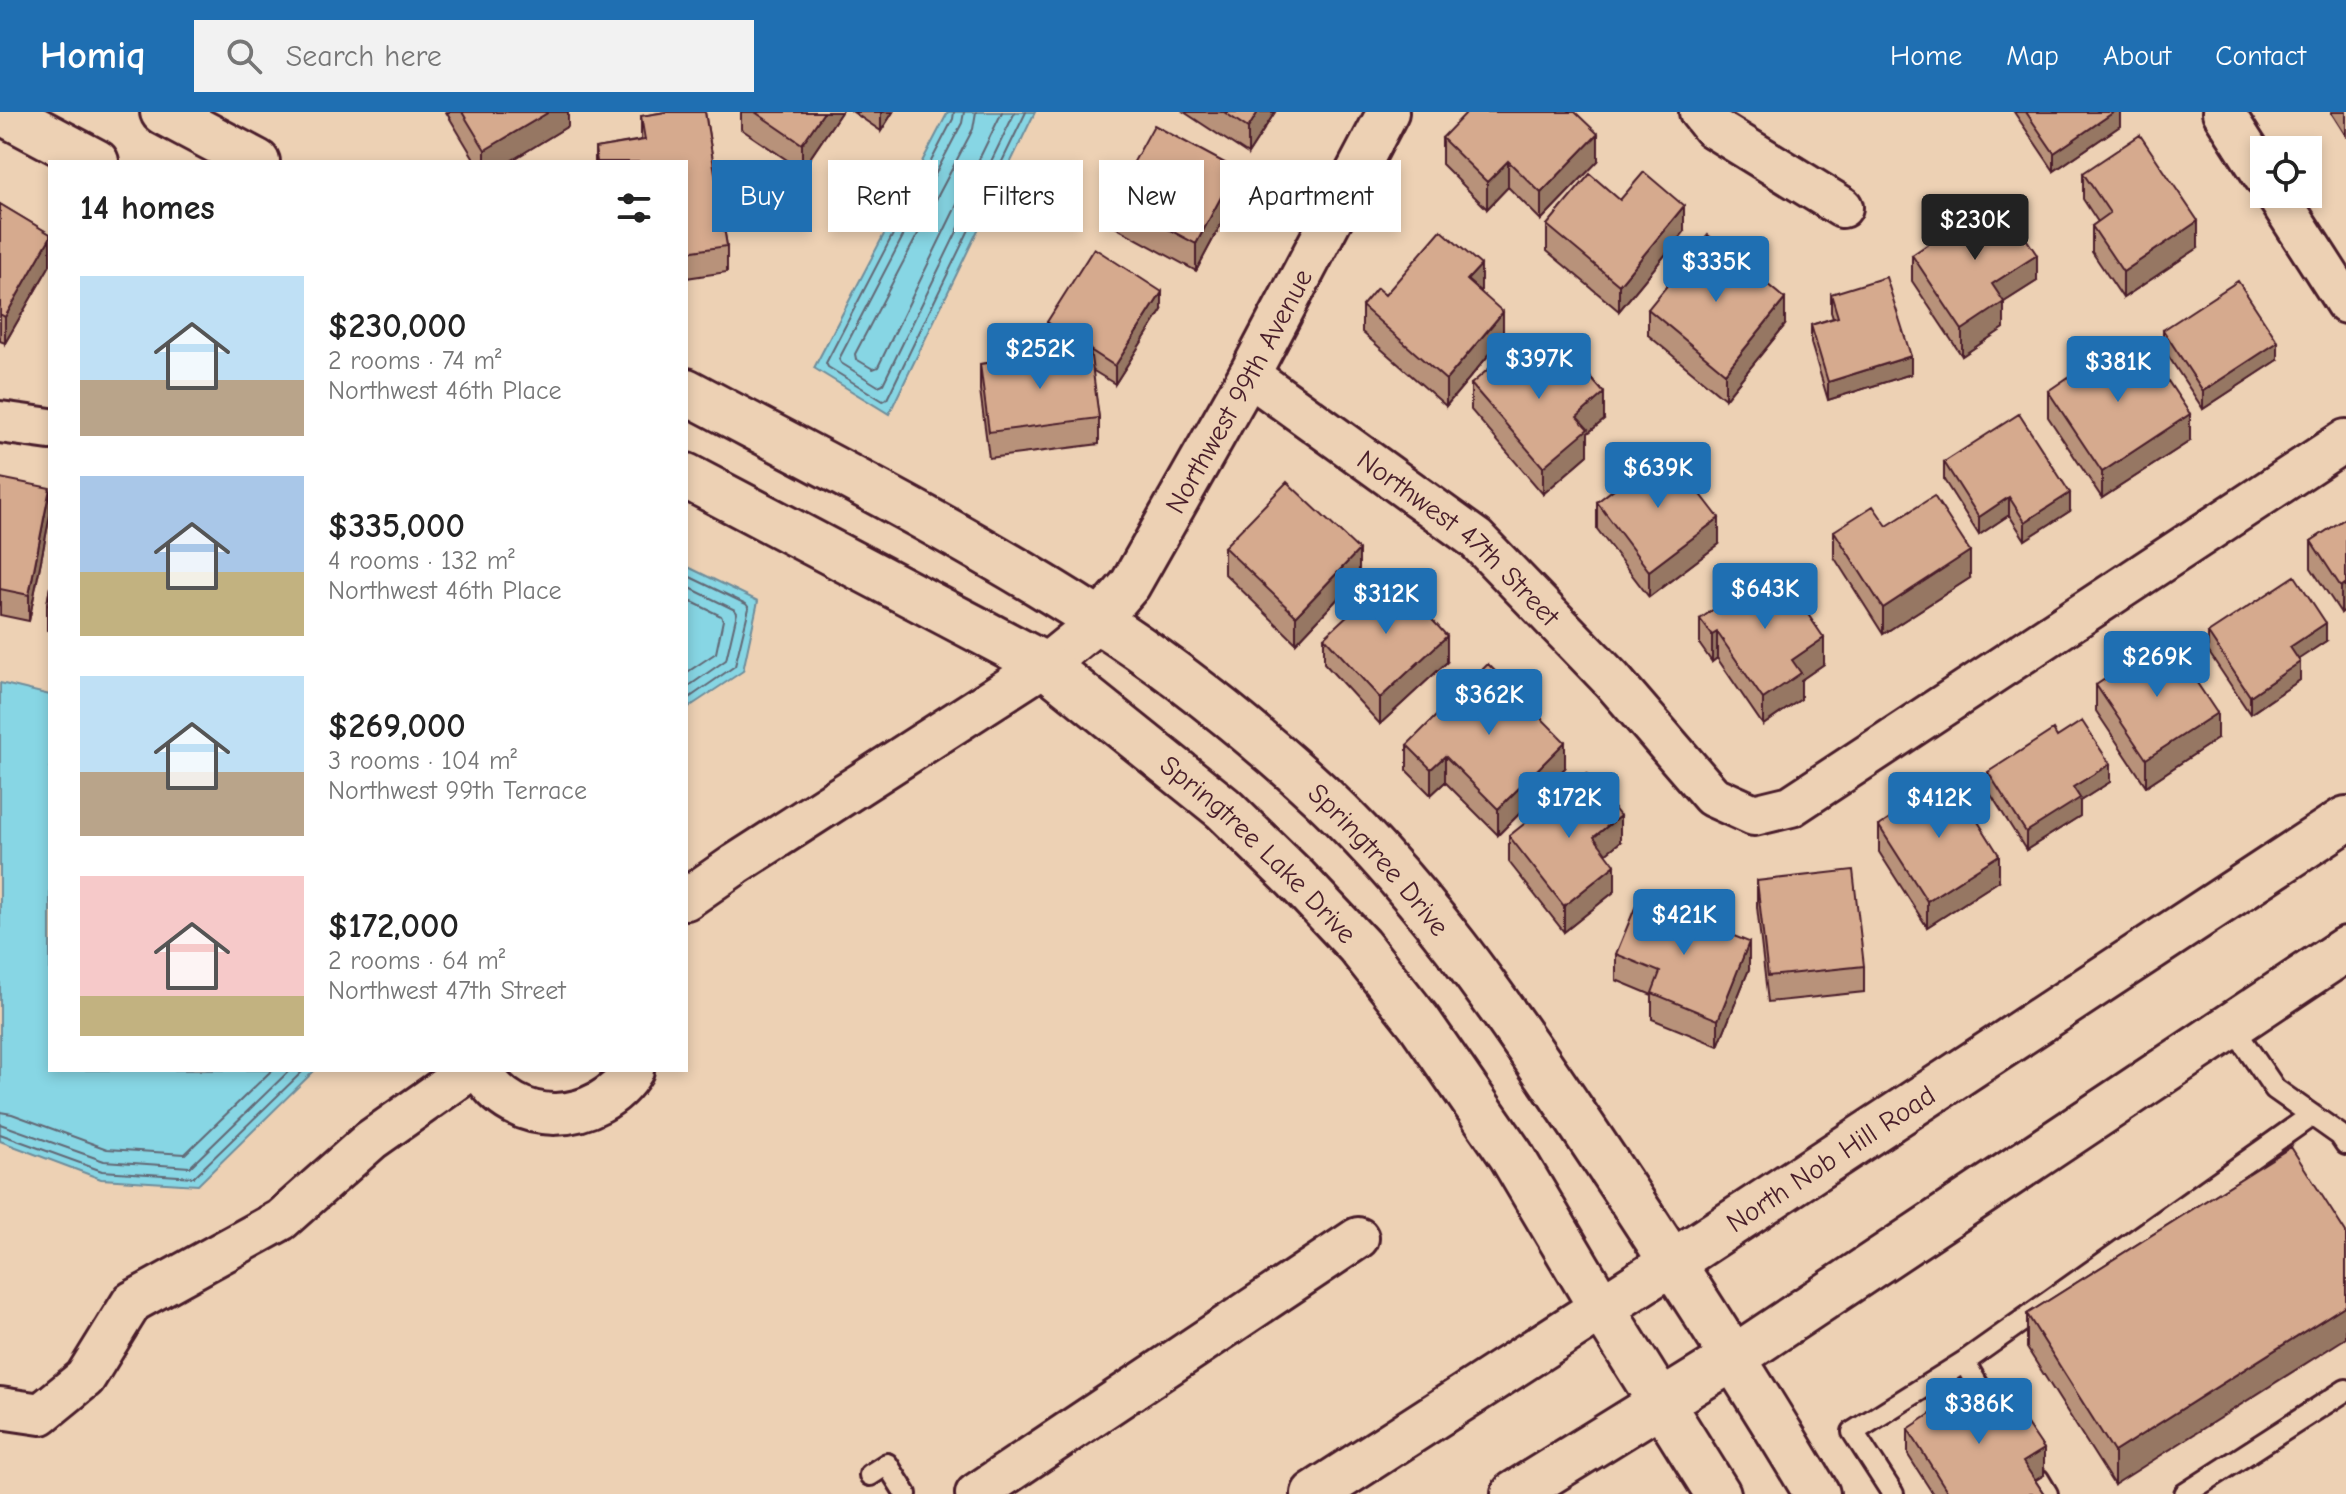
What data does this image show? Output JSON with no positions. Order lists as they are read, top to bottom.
{
  "streets": {
    "street": [
      "Northwest 99th Avenue",
      "Northwest 47th Street",
      "Springtree Lake Drive",
      "Springtree Drive",
      "North Nob Hill Road"
    ]
  },
  "crossings": [
    ["Northwest 99th Avenue", "Northwest 47th Street"],
    ["Northwest 99th Avenue", "Springtree Lake Drive"],
    ["Northwest 99th Avenue", "Springtree Drive"],
    ["Springtree Lake Drive", "North Nob Hill Road"],
    ["Springtree Drive", "North Nob Hill Road"]
  ],
  "page": {
    "header": "Homiq",
    "search": "Search here",
    "nav": [
      "Home",
      "Map",
      "About",
      "Contact"
    ],
    "chip": [
      "Buy",
      "Rent",
      "Filters",
      "New",
      "Apartment"
    ],
    "heading": "14 homes",
    "price": [
      "$230K",
      "$335K",
      "$252K",
      "$397K",
      "$381K",
      "$639K",
      "$643K",
      "$312K",
      "$269K",
      "$362K",
      "$172K",
      "$412K",
      "$421K",
      "$386K"
    ],
    "list": [
      {
        "name": "$230,000",
        "note": "2 rooms · 74 m² · Northwest 46th Place"
      },
      {
        "name": "$335,000",
        "note": "4 rooms · 132 m² · Northwest 46th Place"
      },
      {
        "name": "$269,000",
        "note": "3 rooms · 104 m² · Northwest 99th Terrace"
      },
      {
        "name": "$172,000",
        "note": "2 rooms · 64 m² · Northwest 47th Street"
      }
    ]
  }
}
